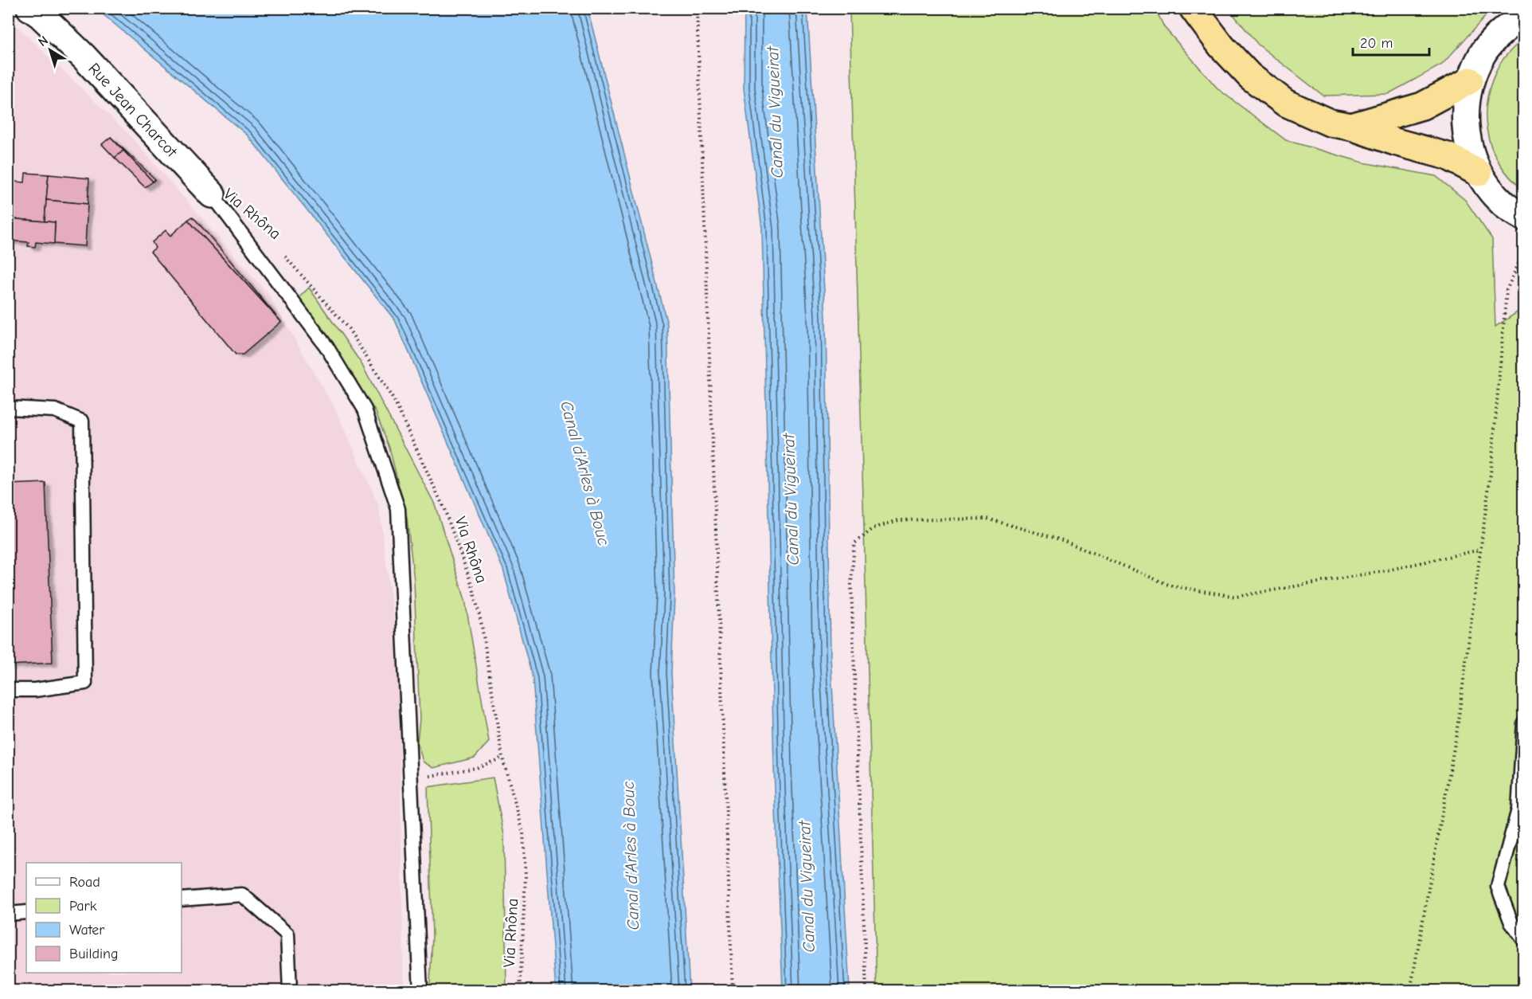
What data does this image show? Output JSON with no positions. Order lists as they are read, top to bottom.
{
  "streets": {
    "street": ["Rue Jean Charcot"],
    "path": ["Via Rhôna"]
  },
  "water": ["Canal du Vigueirat", "Canal d'Arles à Bouc"],
  "legend": [
    "Road",
    "Park",
    "Water",
    "Building"
  ],
  "scale_bar": "20 m",
  "north": "top left"
}
